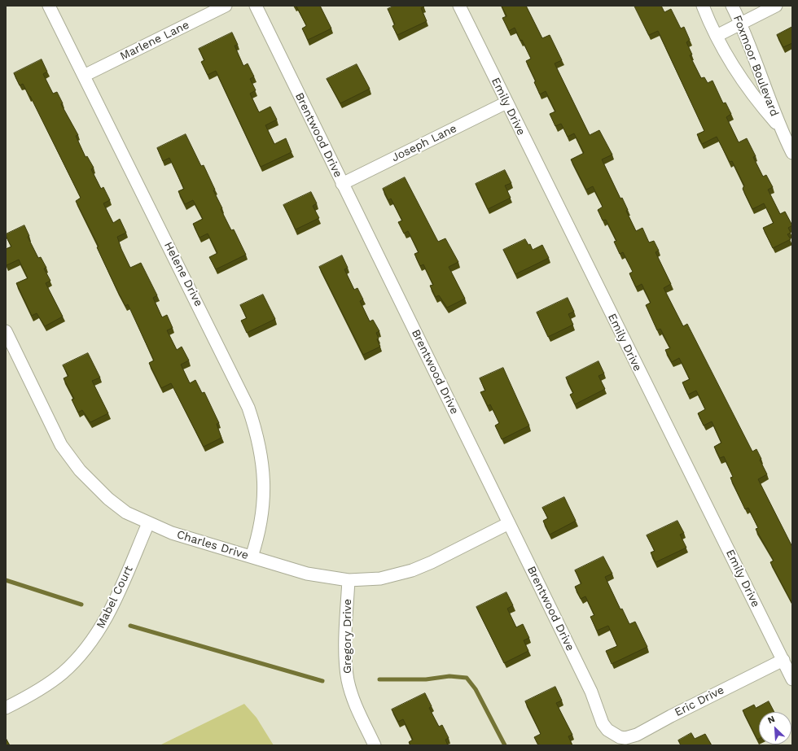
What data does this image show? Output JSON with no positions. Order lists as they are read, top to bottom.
{
  "streets": {
    "street": [
      "Marlene Lane",
      "Foxmoor Boulevard",
      "Emily Drive",
      "Brentwood Drive",
      "Joseph Lane",
      "Helene Drive",
      "Charles Drive",
      "Mabel Court",
      "Gregory Drive",
      "Eric Drive"
    ]
  },
  "crossings": [
    ["Marlene Lane", "Helene Drive"],
    ["Emily Drive", "Joseph Lane"],
    ["Emily Drive", "Eric Drive"],
    ["Brentwood Drive", "Joseph Lane"],
    ["Brentwood Drive", "Charles Drive"],
    ["Brentwood Drive", "Eric Drive"],
    ["Helene Drive", "Charles Drive"],
    ["Charles Drive", "Mabel Court"],
    ["Charles Drive", "Gregory Drive"]
  ],
  "north": "top left"
}
